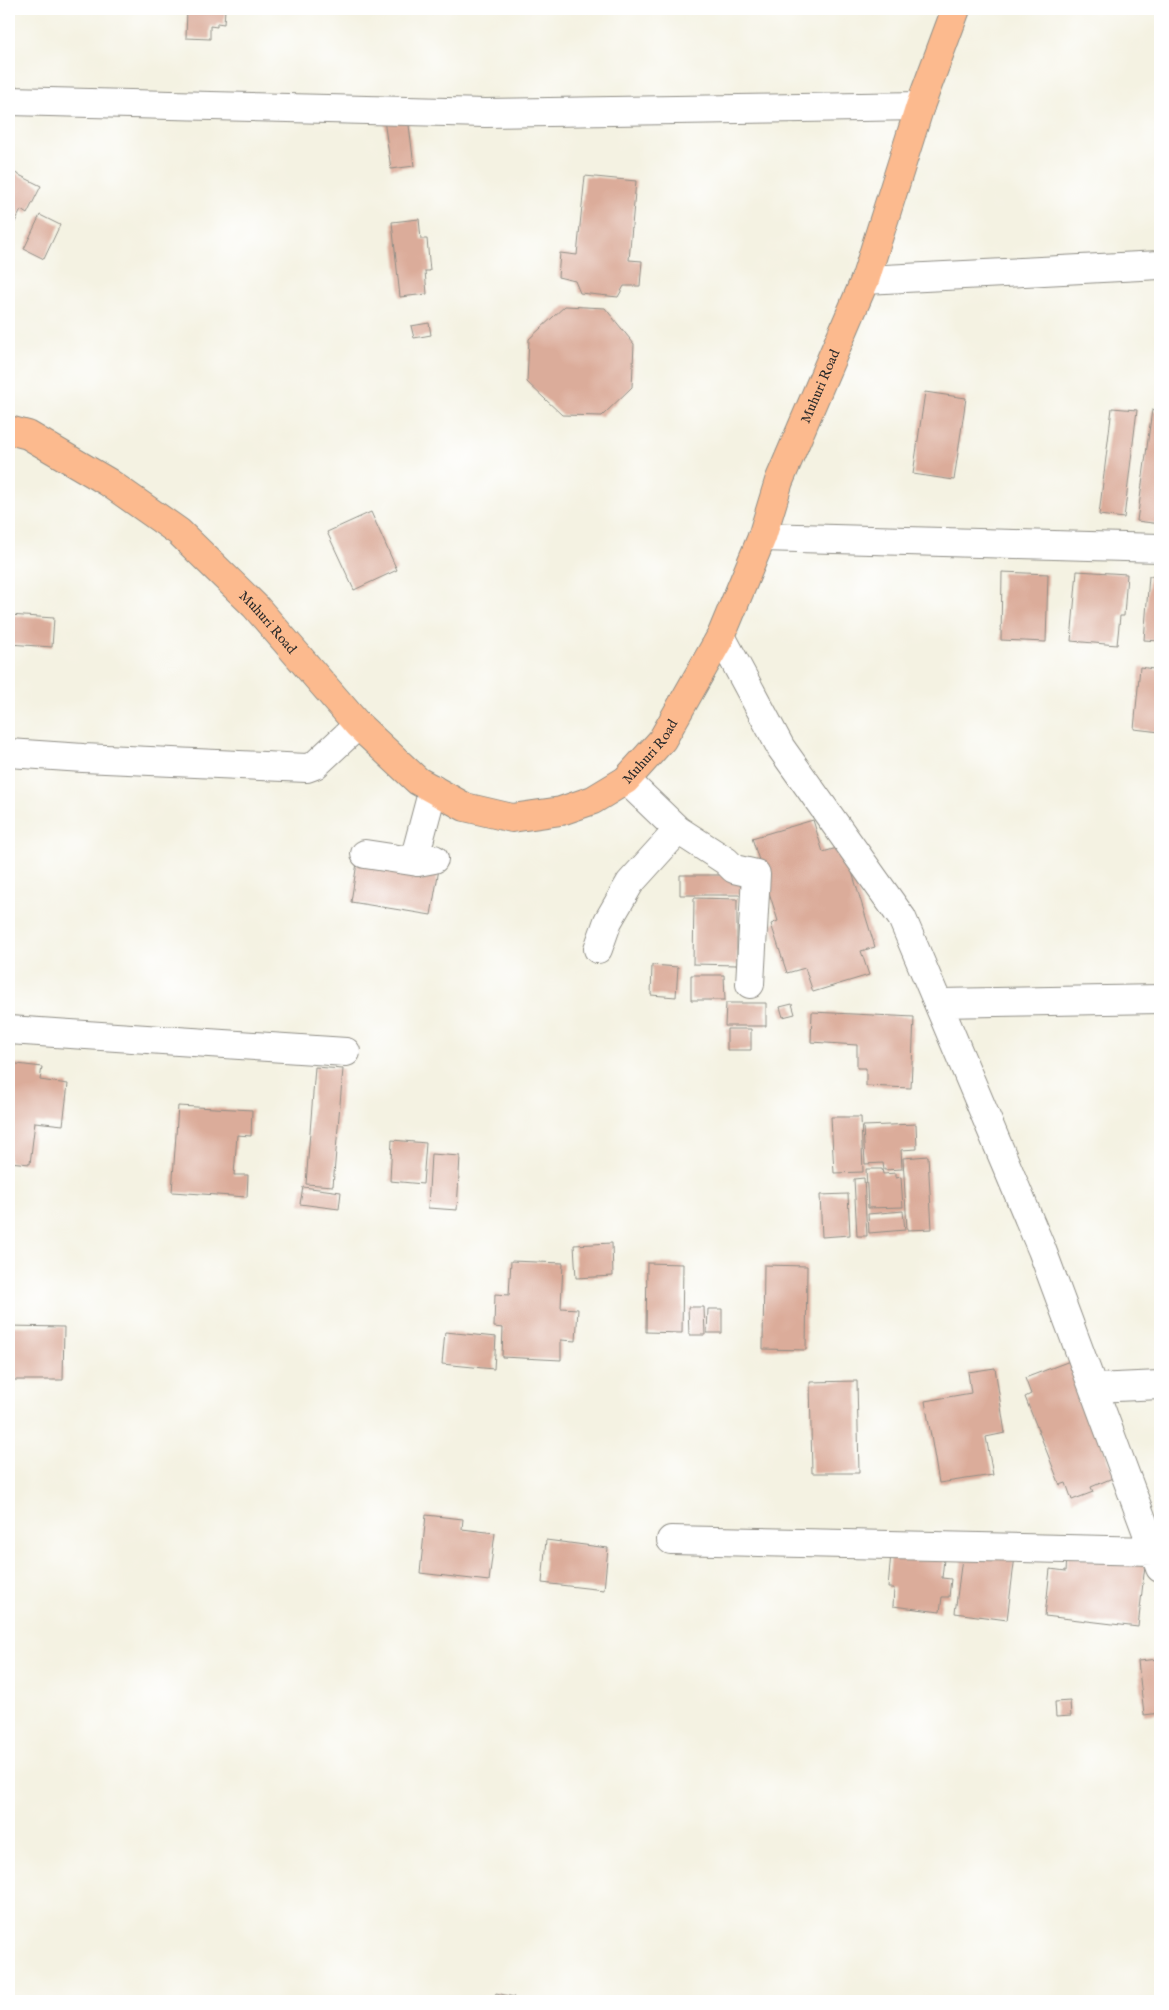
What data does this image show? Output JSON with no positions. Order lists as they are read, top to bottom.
{
  "streets": {
    "main road": ["Muhuri Road"]
  }
}
